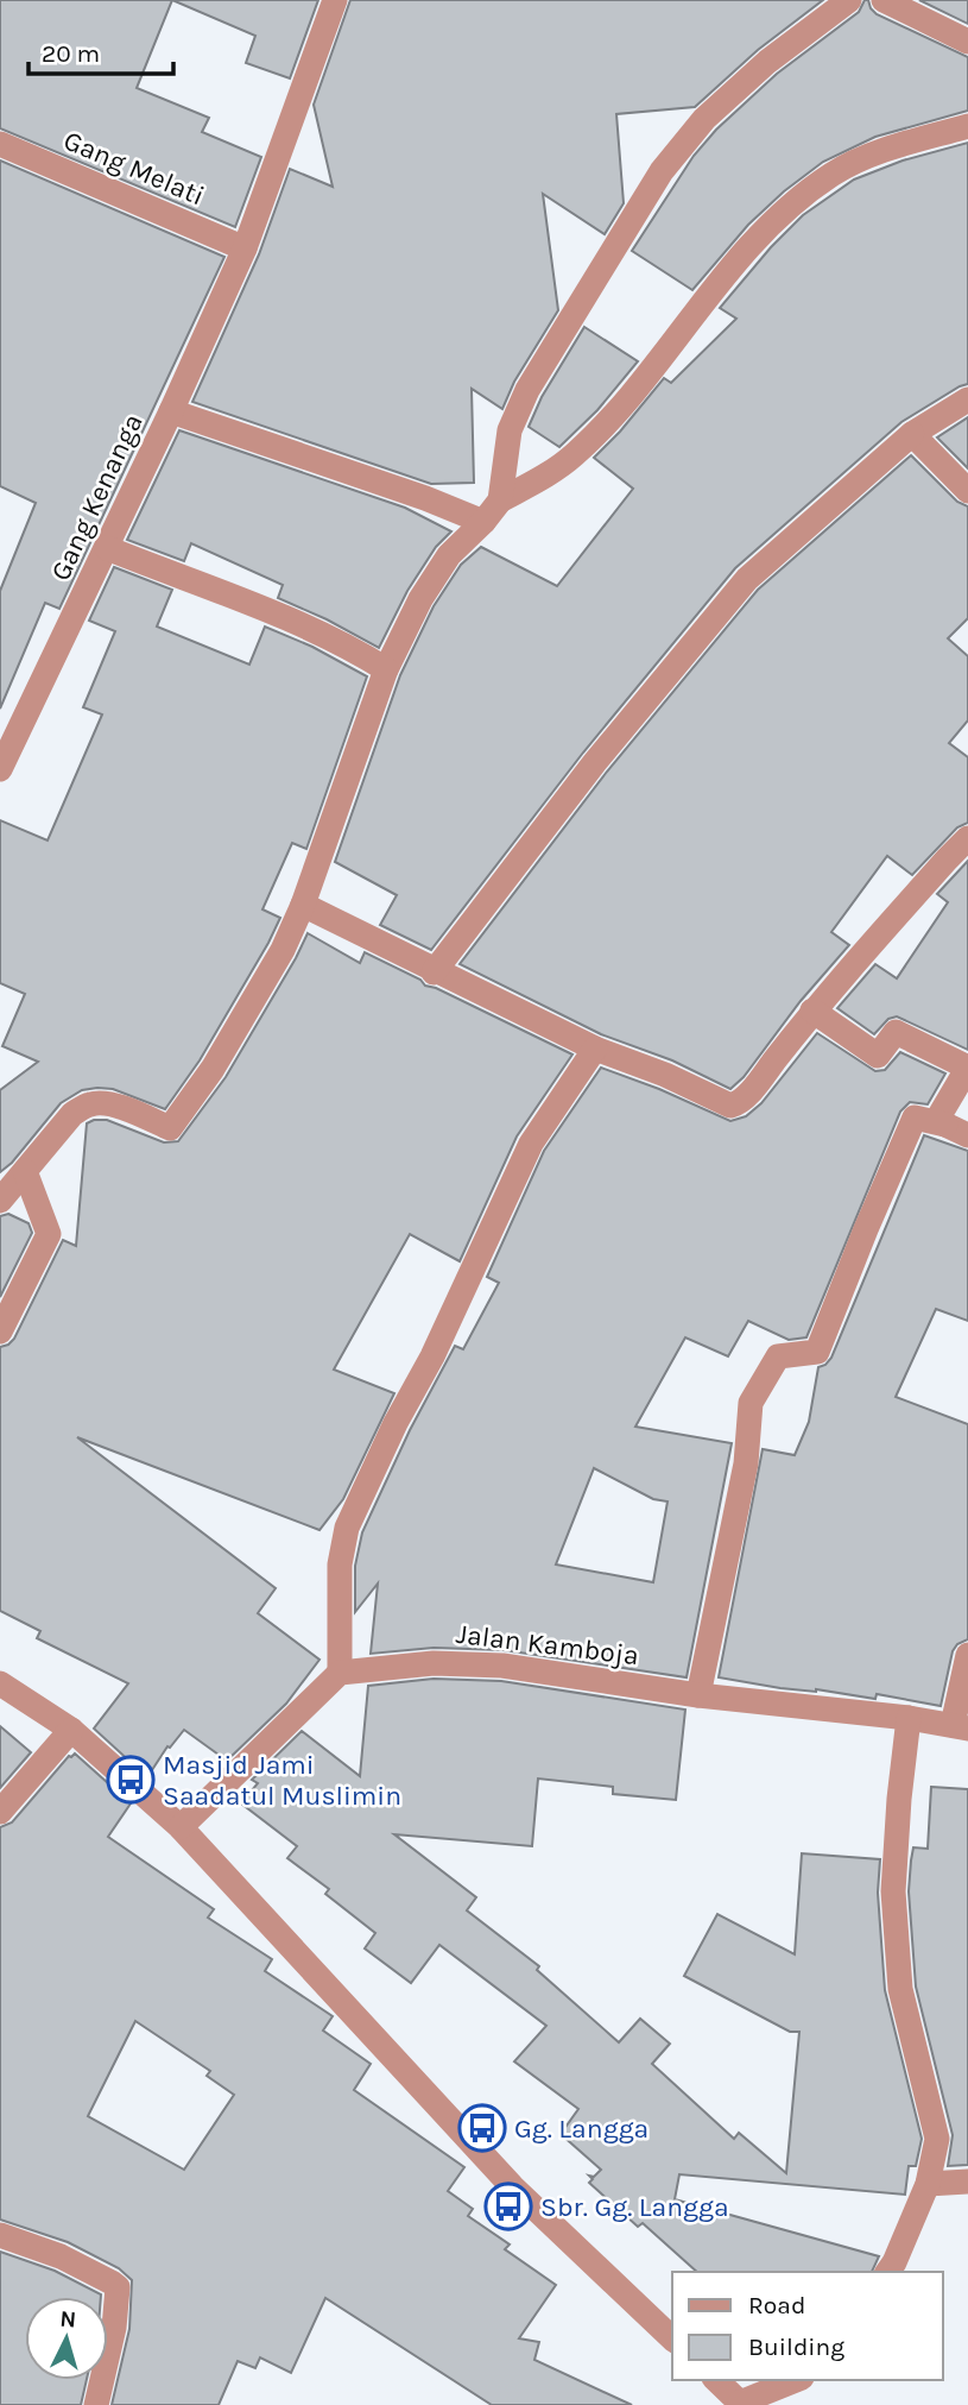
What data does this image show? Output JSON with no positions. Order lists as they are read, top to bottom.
{
  "streets": {
    "street": ["Gang Melati", "Gang Kenanga", "Jalan Kamboja"]
  },
  "crossings": [
    ["Gang Melati", "Gang Kenanga"]
  ],
  "places": {
    "bus stop": ["Masjid Jami Saadatul Muslimin", "Gg. Langga", "Sbr. Gg. Langga"]
  },
  "legend": ["Road", "Building"],
  "scale_bar": "20 m",
  "north": "top"
}
